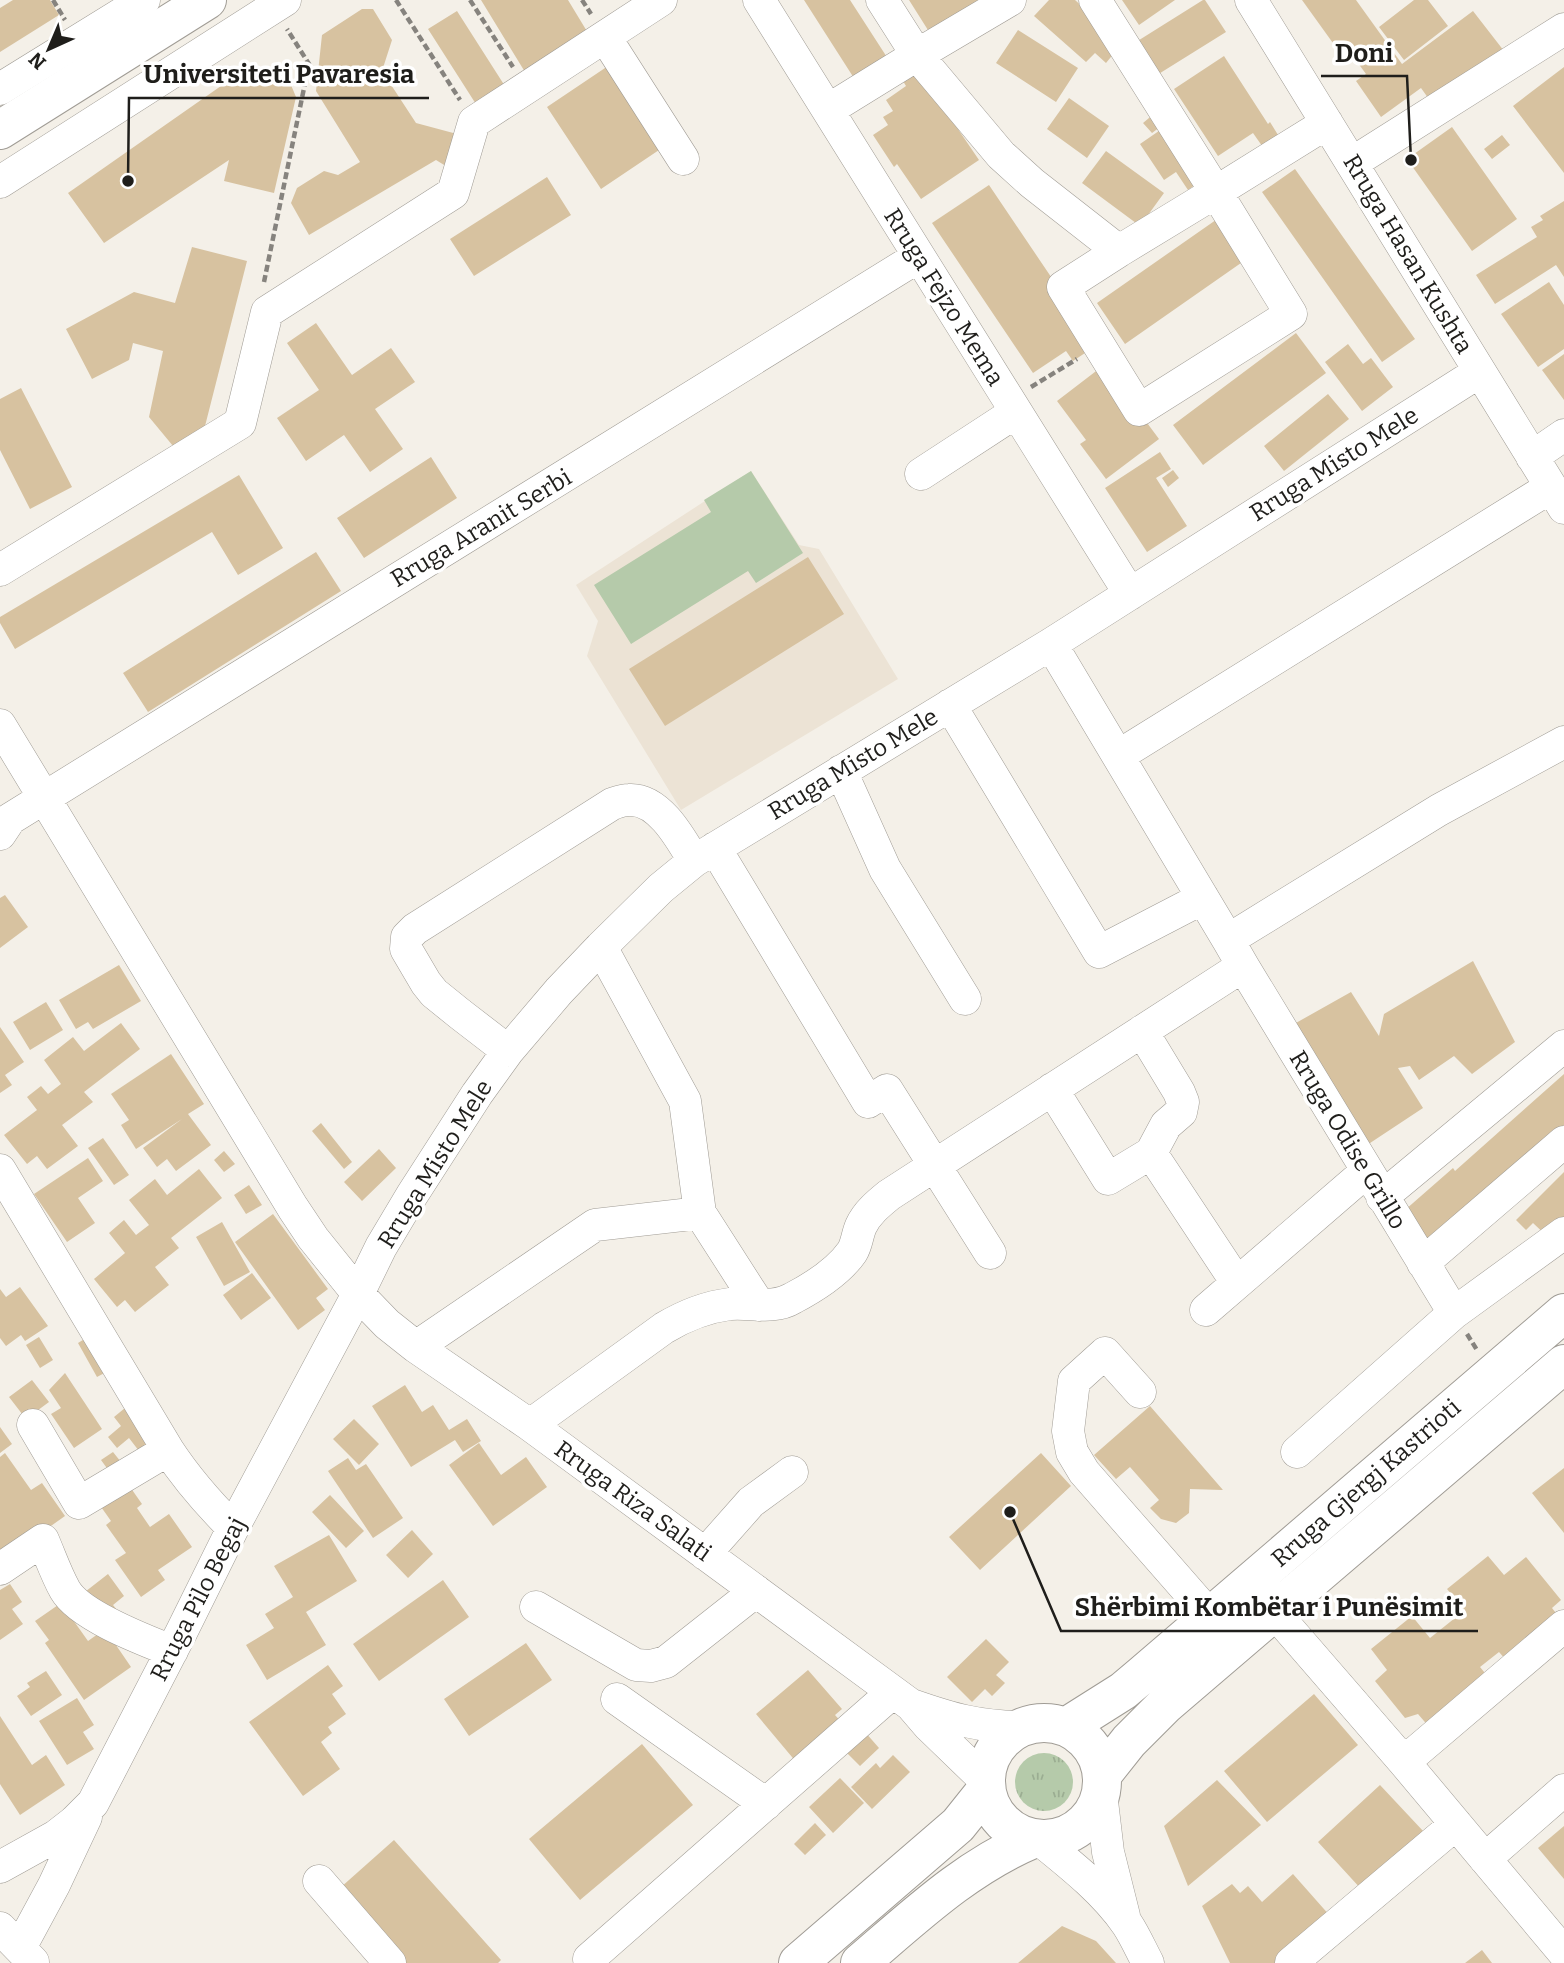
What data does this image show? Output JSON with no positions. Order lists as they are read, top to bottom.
{
  "streets": {
    "main road": ["Rruga Gjergj Kastrioti"],
    "street": [
      "Rruga Hasan Kushta",
      "Rruga Fejzo Mema",
      "Rruga Misto Mele",
      "Rruga Aranit Serbi",
      "Rruga Odise Grillo",
      "Rruga Riza Salati",
      "Rruga Pilo Begaj"
    ]
  },
  "crossings": [
    ["Rruga Hasan Kushta", "Rruga Misto Mele"],
    ["Rruga Fejzo Mema", "Rruga Misto Mele"],
    ["Rruga Fejzo Mema", "Rruga Aranit Serbi"],
    ["Rruga Misto Mele", "Rruga Odise Grillo"],
    ["Rruga Misto Mele", "Rruga Riza Salati"],
    ["Rruga Misto Mele", "Rruga Pilo Begaj"],
    ["Rruga Aranit Serbi", "Rruga Riza Salati"],
    ["Rruga Riza Salati", "Rruga Pilo Begaj"]
  ],
  "places": ["Doni", "Universiteti Pavaresia", "Shërbimi Kombëtar i Punësimit"],
  "north": "bottom left"
}
